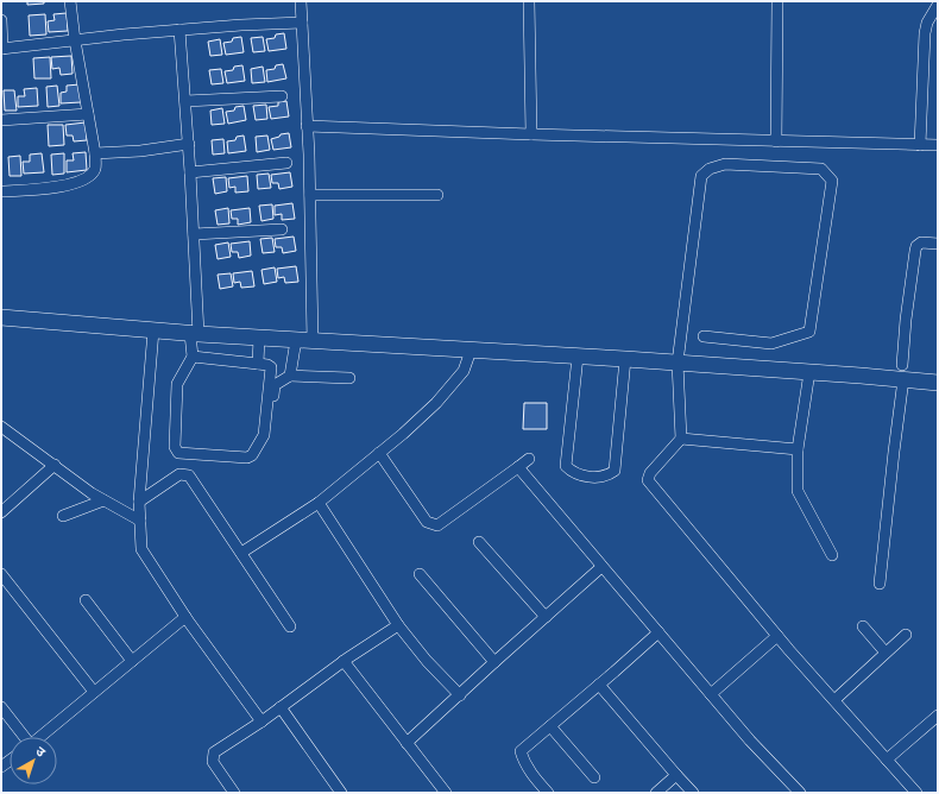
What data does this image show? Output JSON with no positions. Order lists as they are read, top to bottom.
{
  "north": "top right"
}
